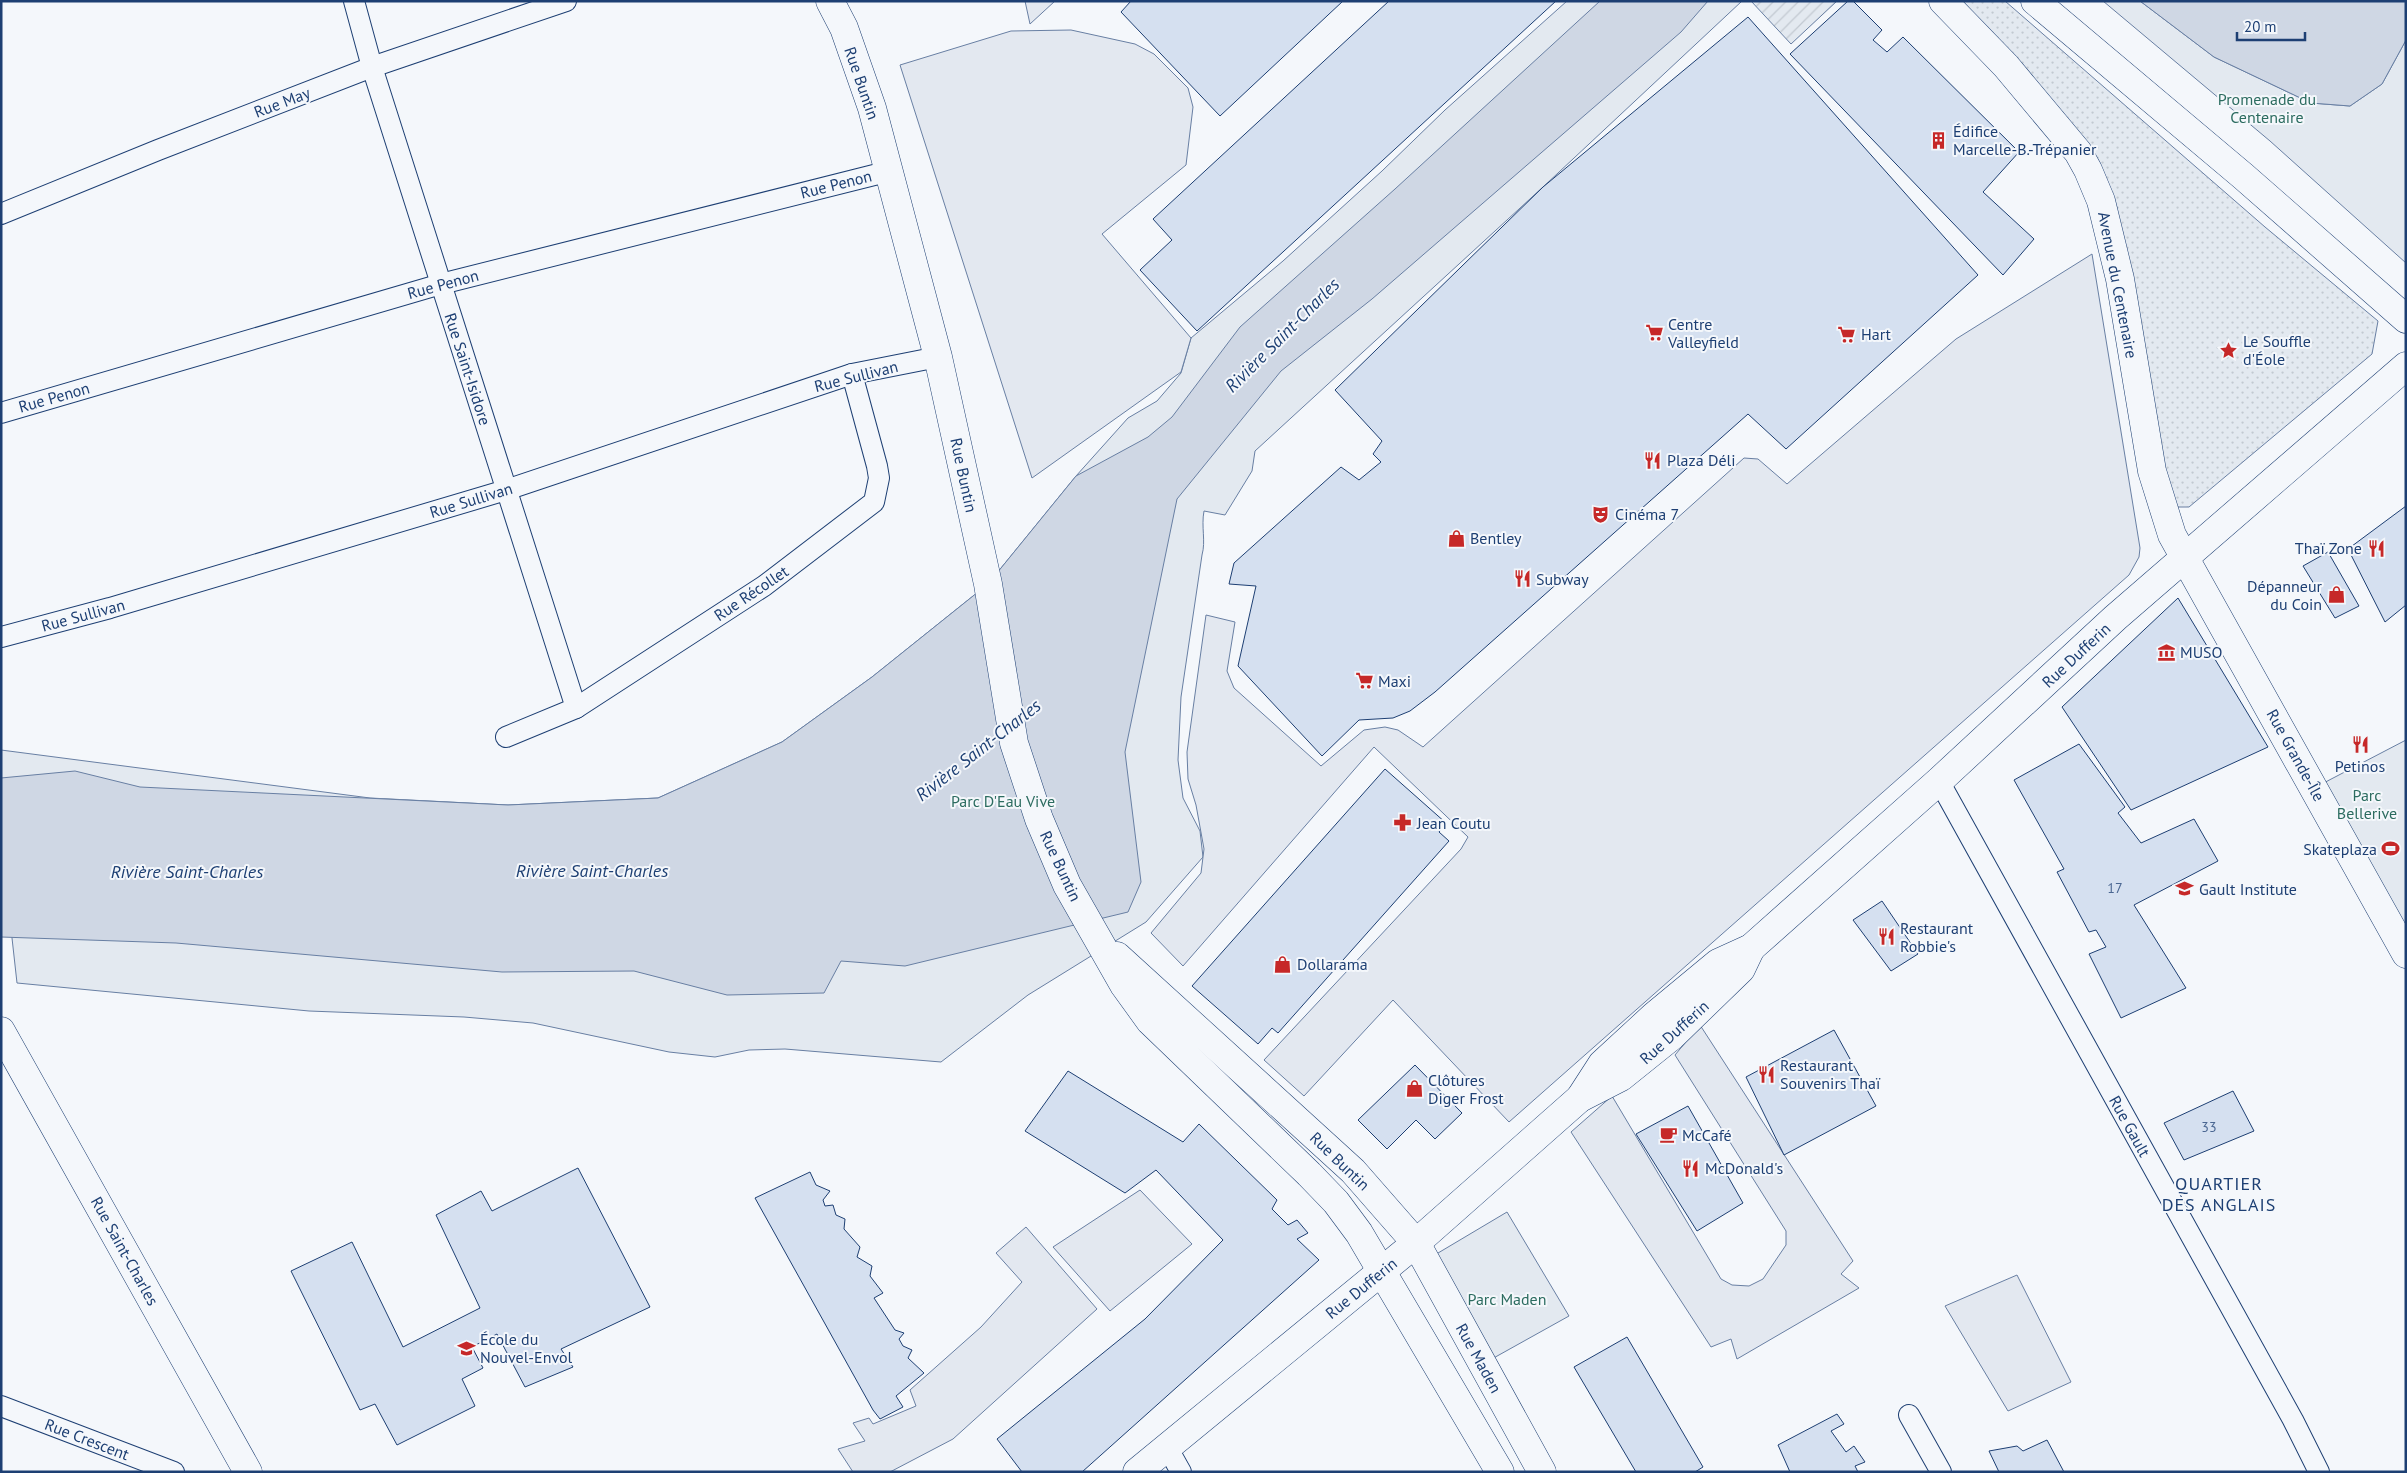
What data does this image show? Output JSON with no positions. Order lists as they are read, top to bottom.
{
  "streets": {
    "street": [
      "Rue Buntin",
      "Rue May",
      "Rue Penon",
      "Avenue du Centenaire",
      "Rue Saint-Isidore",
      "Rue Sullivan",
      "Rue Récollet",
      "Rue Dufferin",
      "Rue Grande-Île",
      "Rue Gault",
      "Rue Saint-Charles",
      "Rue Maden",
      "Rue Crescent"
    ]
  },
  "crossings": [
    ["Rue Buntin", "Rue Penon"],
    ["Rue Buntin", "Rue Sullivan"],
    ["Rue Buntin", "Rue Dufferin"],
    ["Rue Buntin", "Rue Maden"],
    ["Rue May", "Rue Saint-Isidore"],
    ["Rue Penon", "Rue Saint-Isidore"],
    ["Avenue du Centenaire", "Rue Dufferin"],
    ["Avenue du Centenaire", "Rue Grande-Île"],
    ["Rue Saint-Isidore", "Rue Sullivan"],
    ["Rue Saint-Isidore", "Rue Récollet"],
    ["Rue Sullivan", "Rue Récollet"],
    ["Rue Dufferin", "Rue Grande-Île"],
    ["Rue Dufferin", "Rue Gault"],
    ["Rue Dufferin", "Rue Maden"]
  ],
  "districts": ["QUARTIER DES ANGLAIS"],
  "water": ["Rivière Saint-Charles"],
  "parks": [
    "Promenade du Centenaire",
    "Parc Bellerive",
    "Parc D'Eau Vive",
    "Parc Maden"
  ],
  "places": {
    "building": ["Édifice Marcelle-B.-Trépanier"],
    "supermarket": ["Centre Valleyfield", "Hart", "Maxi"],
    "place": ["Le Souffle d'Éole"],
    "restaurant": [
      "Plaza Déli",
      "Thaï Zone",
      "Subway",
      "Petinos",
      "Restaurant Robbie's",
      "Restaurant Souvenirs Thaï",
      "McDonald's"
    ],
    "theatre": ["Cinéma 7"],
    "shop": [
      "Bentley",
      "Dépanneur du Coin",
      "Dollarama",
      "Clôtures Diger Frost"
    ],
    "museum": ["MUSO"],
    "pharmacy": ["Jean Coutu"],
    "sports": ["Skateplaza"],
    "school or university": ["Gault Institute", "École du Nouvel-Envol"],
    "cafe": ["McCafé"]
  },
  "house_numbers": ["17", "33"],
  "scale_bar": "20 m"
}
